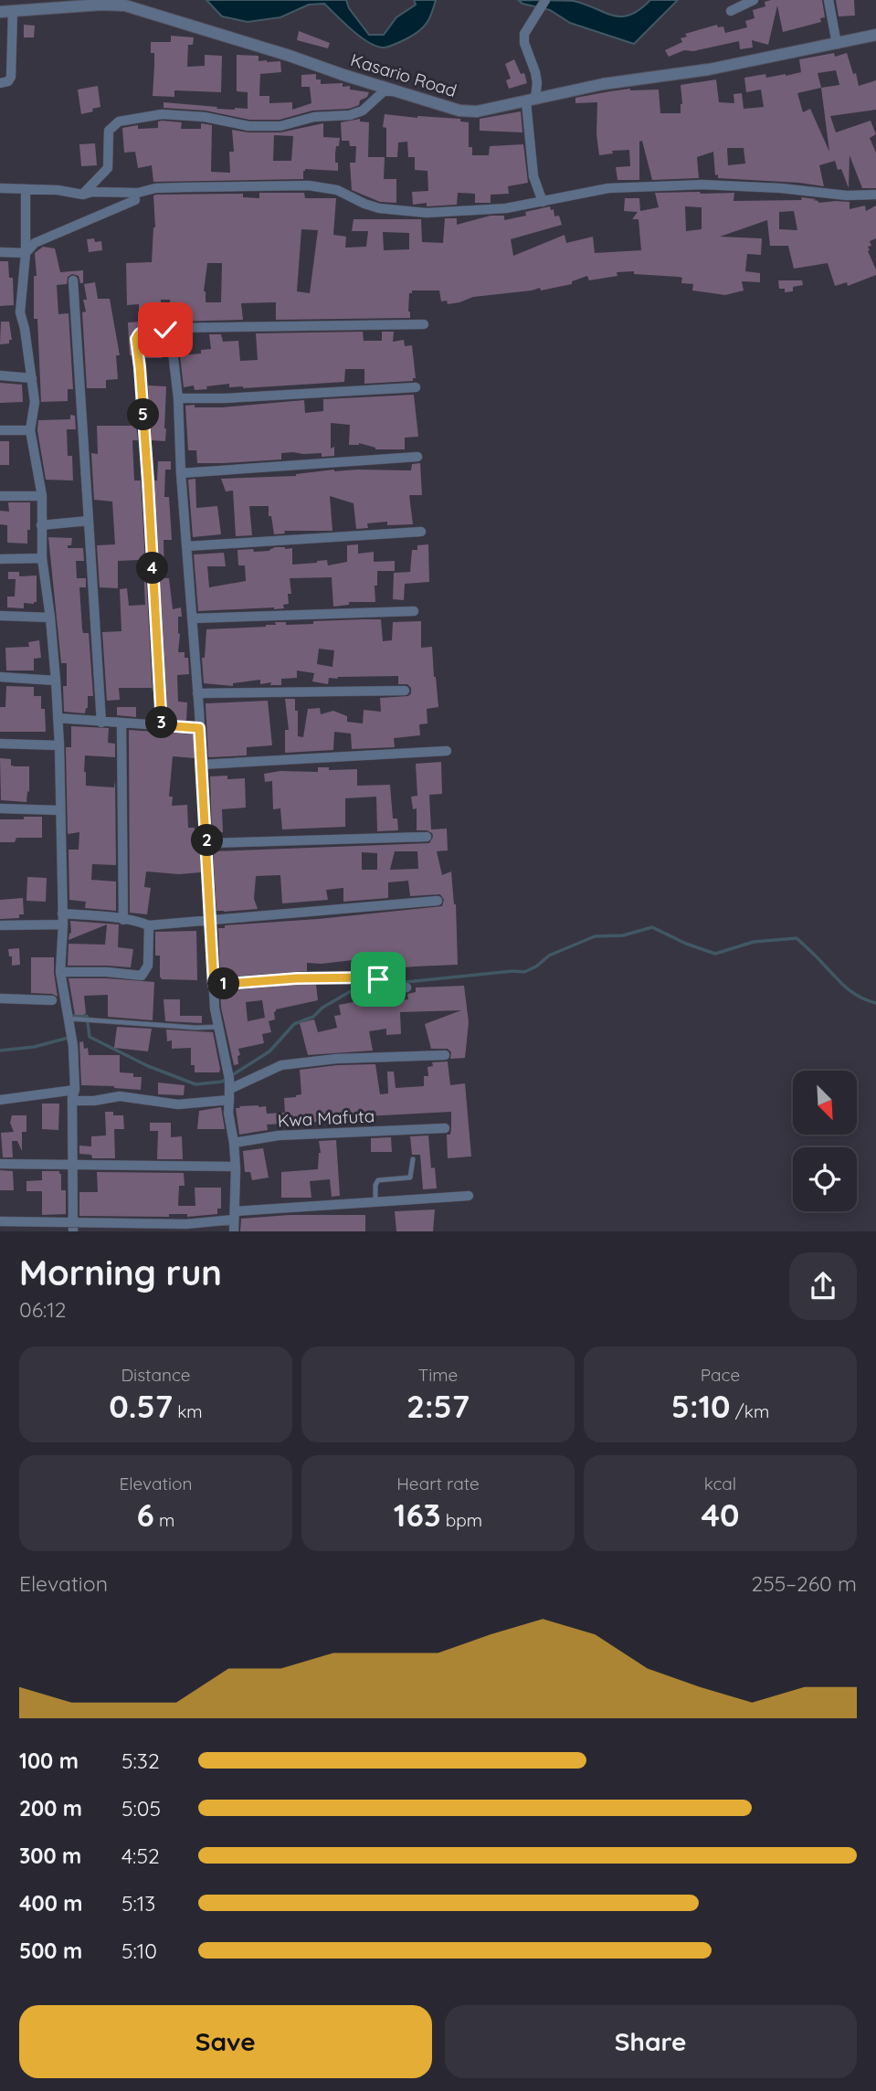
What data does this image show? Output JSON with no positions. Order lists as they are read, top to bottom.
{
  "streets": {
    "street": ["Kasario Road", "Kwa Mafuta"]
  },
  "north": "bottom right",
  "page": {
    "pins": [
      "5",
      "4",
      "3",
      "2",
      "1"
    ],
    "heading": ["Morning run", "06:12"],
    "stats": [
      ["Distance", "0.57 km"],
      ["Time", "2:57"],
      ["Pace", "5:10 /km"],
      ["Elevation", "6 m"],
      ["Heart rate", "163 bpm"],
      ["kcal", "40"]
    ],
    "chart": ["Elevation", "255–260 m"],
    "list": [
      {
        "name": "100 m",
        "note": "5:32"
      },
      {
        "name": "200 m",
        "note": "5:05"
      },
      {
        "name": "300 m",
        "note": "4:52"
      },
      {
        "name": "400 m",
        "note": "5:13"
      },
      {
        "name": "500 m",
        "note": "5:10"
      }
    ],
    "buttons": ["Save", "Share"]
  }
}
